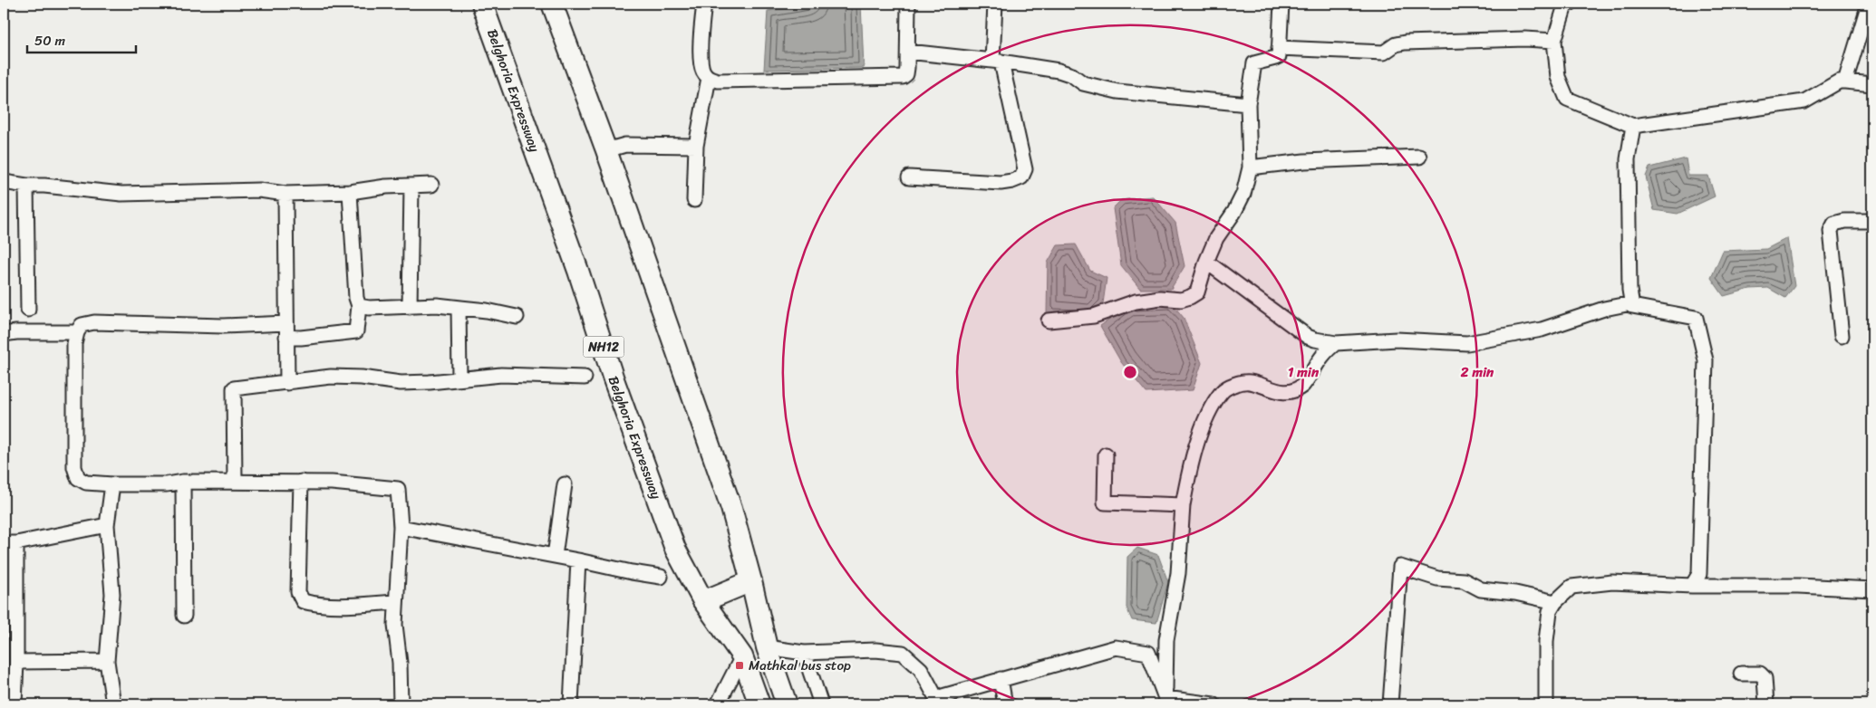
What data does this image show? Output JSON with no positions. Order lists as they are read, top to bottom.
{
  "streets": {
    "highway": ["Belghoria Expressway", "NH12"]
  },
  "places": {
    "transit": ["Mathkal bus stop"]
  },
  "scale_bar": "50 m",
  "rings": ["1 min", "2 min"]
}
